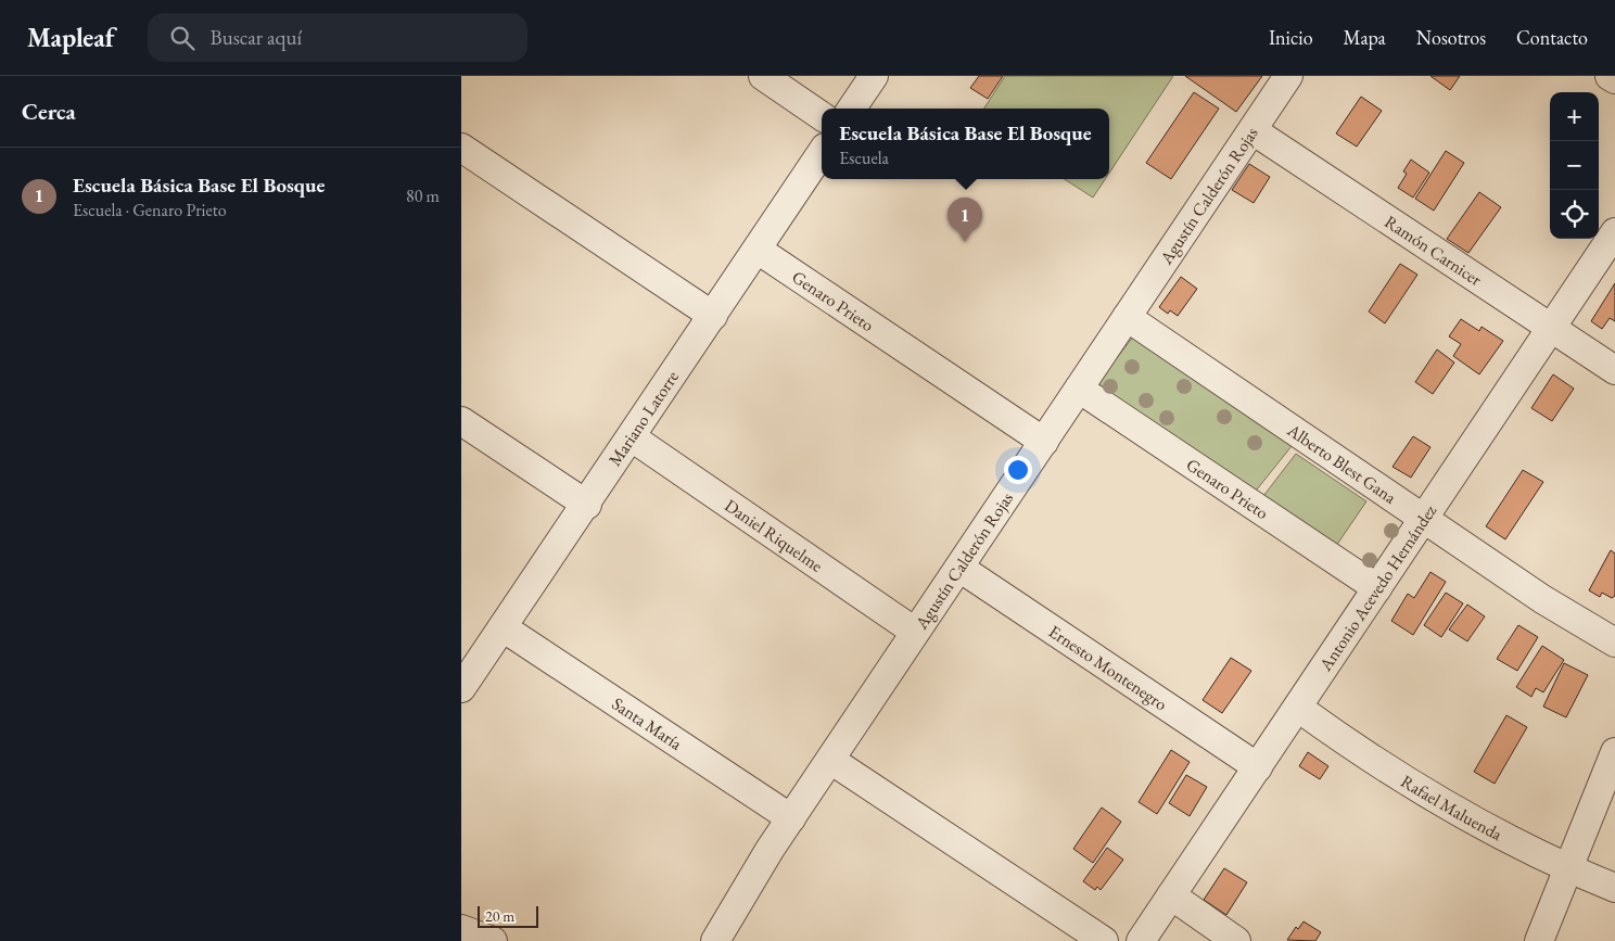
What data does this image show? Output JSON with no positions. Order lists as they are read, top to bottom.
{
  "streets": {
    "street": [
      "Agustín Calderón Rojas",
      "Ramón Carnicer",
      "Genaro Prieto",
      "Mariano Latorre",
      "Alberto Blest Gana",
      "Daniel Riquelme",
      "Antonio Acevedo Hernández",
      "Ernesto Montenegro",
      "Santa María",
      "Rafael Maluenda"
    ]
  },
  "crossings": [
    ["Agustín Calderón Rojas", "Ramón Carnicer"],
    ["Agustín Calderón Rojas", "Genaro Prieto"],
    ["Agustín Calderón Rojas", "Alberto Blest Gana"],
    ["Agustín Calderón Rojas", "Daniel Riquelme"],
    ["Agustín Calderón Rojas", "Ernesto Montenegro"],
    ["Agustín Calderón Rojas", "Santa María"],
    ["Ramón Carnicer", "Antonio Acevedo Hernández"],
    ["Genaro Prieto", "Mariano Latorre"],
    ["Genaro Prieto", "Antonio Acevedo Hernández"],
    ["Mariano Latorre", "Daniel Riquelme"],
    ["Mariano Latorre", "Santa María"],
    ["Alberto Blest Gana", "Antonio Acevedo Hernández"],
    ["Antonio Acevedo Hernández", "Ernesto Montenegro"],
    ["Antonio Acevedo Hernández", "Rafael Maluenda"]
  ],
  "scale_bar": "20 m",
  "page": {
    "header": "Mapleaf",
    "search": "Buscar aquí",
    "nav": [
      "Inicio",
      "Mapa",
      "Nosotros",
      "Contacto"
    ],
    "heading": "Cerca",
    "map_buttons": ["+", "−"],
    "popup": ["Escuela Básica Base El Bosque", "Escuela"],
    "list": [
      {
        "mark": "1",
        "name": "Escuela Básica Base El Bosque",
        "note": "Escuela · Genaro Prieto",
        "value": "80 m"
      }
    ],
    "pins": "1",
    "scale": "20 m"
  }
}
